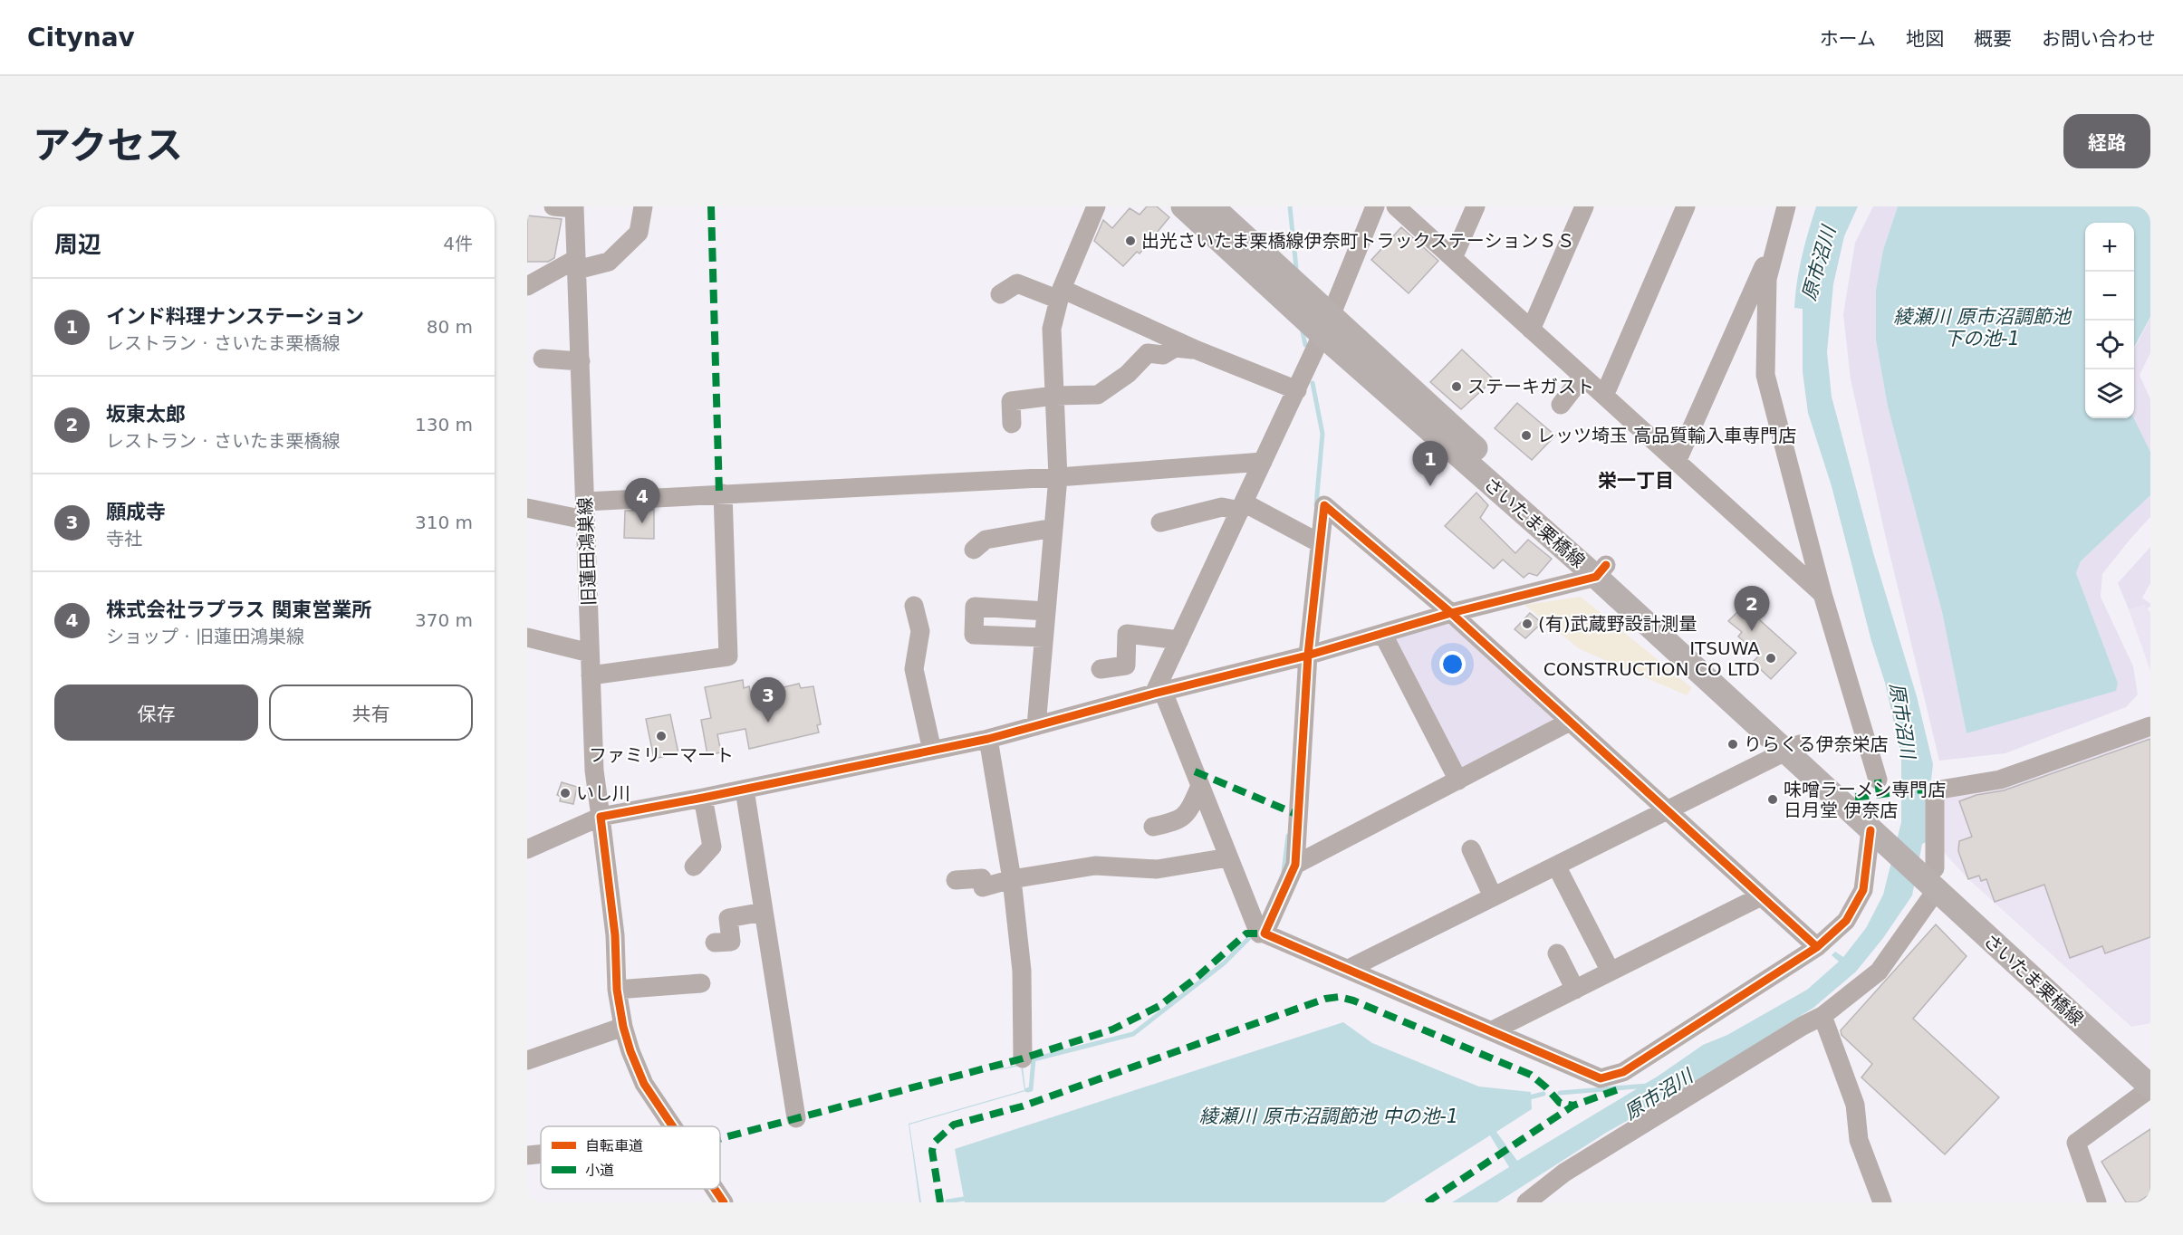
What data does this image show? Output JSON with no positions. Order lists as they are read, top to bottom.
{
  "streets": {
    "main road": ["さいたま栗橋線"],
    "street": ["旧蓮田鴻巣線"]
  },
  "districts": ["栄一丁目"],
  "water": ["原市沼川", "綾瀬川 原市沼調節池 下の池-1", "綾瀬川 原市沼調節池 中の池-1"],
  "places": [
    "出光さいたま栗橋線伊奈町トラックステーションＳＳ",
    "ステーキガスト",
    "レッツ埼玉 高品質輸入車専門店",
    "(有)武蔵野設計測量",
    "ITSUWA CONSTRUCTION CO LTD",
    "ファミリーマート",
    "りらくる伊奈栄店",
    "いし川",
    "味噌ラーメン専門店 日月堂 伊奈店"
  ],
  "legend": ["自転車道", "小道"],
  "page": {
    "header": "Citynav",
    "nav": [
      "ホーム",
      "地図",
      "概要",
      "お問い合わせ"
    ],
    "title": "アクセス",
    "buttons": [
      "経路",
      ["保存", "共有"]
    ],
    "heading": ["周辺", "4件"],
    "map_buttons": ["+", "−"],
    "list": [
      {
        "mark": "1",
        "name": "インド料理ナンステーション",
        "note": "レストラン · さいたま栗橋線",
        "value": "80 m"
      },
      {
        "mark": "2",
        "name": "坂東太郎",
        "note": "レストラン · さいたま栗橋線",
        "value": "130 m"
      },
      {
        "mark": "3",
        "name": "願成寺",
        "note": "寺社",
        "value": "310 m"
      },
      {
        "mark": "4",
        "name": "株式会社ラプラス 関東営業所",
        "note": "ショップ · 旧蓮田鴻巣線",
        "value": "370 m"
      }
    ],
    "pins": [
      "1",
      "4",
      "2",
      "3"
    ]
  }
}
